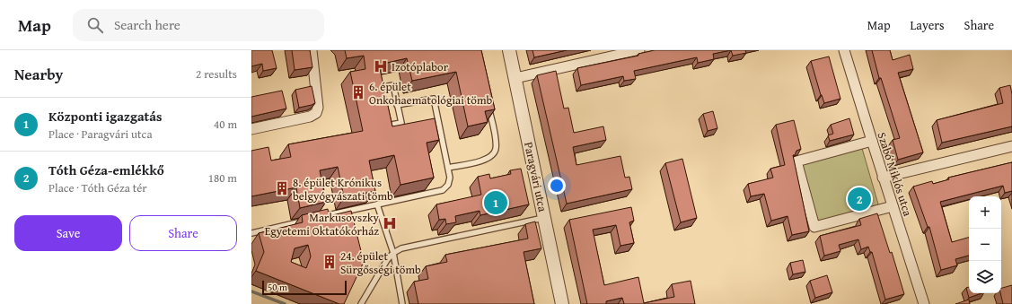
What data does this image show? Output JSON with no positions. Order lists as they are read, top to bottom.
{
  "streets": {
    "street": ["Szabó Miklós utca", "Paragvári utca"]
  },
  "places": {
    "hospital": ["Izotóplabor", "Markusovszky Egyetemi Oktatókórház"],
    "building": ["6. épület Onkohaematológiai tömb", "8. épület Krónikus belgyógyászati tömb", "24. épület Sürgősségi tömb"]
  },
  "scale_bar": "50 m",
  "page": {
    "header": "Map",
    "search": "Search here",
    "nav": ["Map", "Layers", "Share"],
    "heading": ["Nearby", "2 results"],
    "list": [
      {
        "mark": "1",
        "name": "Központi igazgatás",
        "note": "Place · Paragvári utca",
        "value": "40 m"
      },
      {
        "mark": "2",
        "name": "Tóth Géza-emlékkő",
        "note": "Place · Tóth Géza tér",
        "value": "180 m"
      }
    ],
    "pins": ["2", "1"],
    "map_buttons": ["+", "−"],
    "buttons": ["Save", "Share"],
    "scale": "50 m"
  }
}
